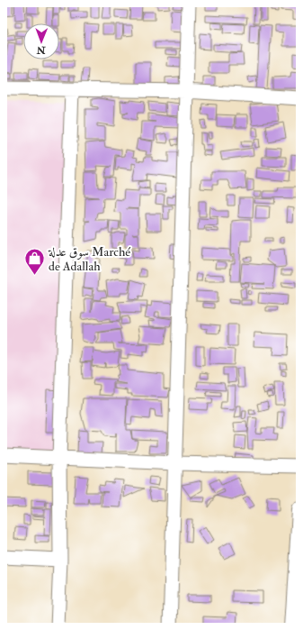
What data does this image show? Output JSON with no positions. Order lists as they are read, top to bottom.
{
  "places": {
    "shop": ["سوق عدلة Marché de Adallah"]
  },
  "north": "bottom"
}
